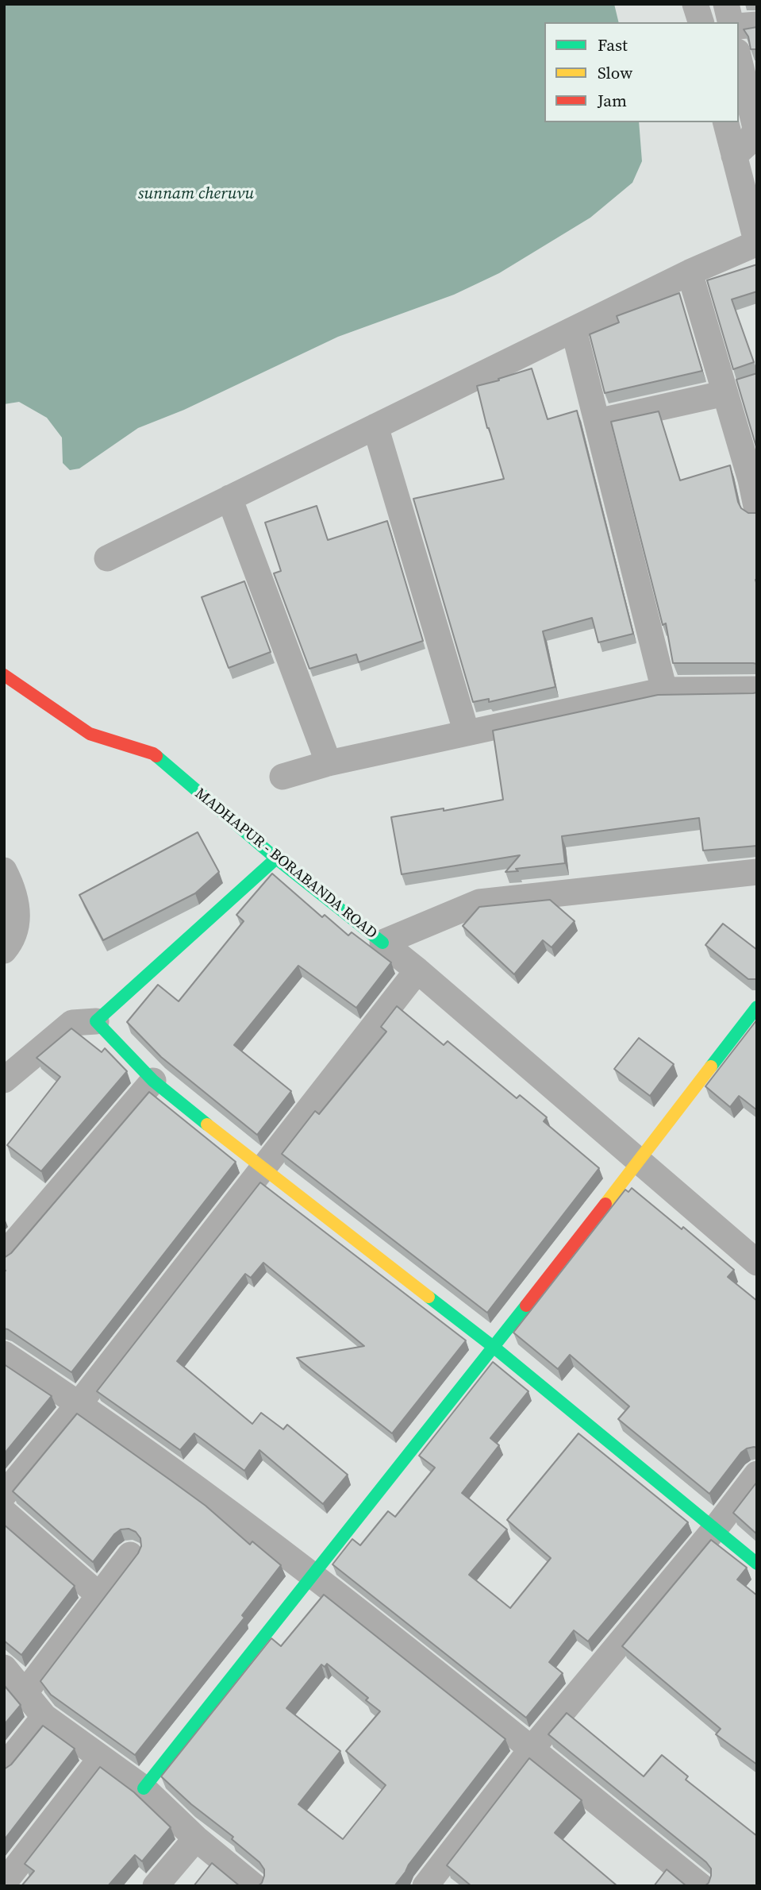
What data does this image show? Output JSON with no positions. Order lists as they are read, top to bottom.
{
  "streets": {
    "street": ["MADHAPUR - BORABANDA ROAD"]
  },
  "water": ["sunnam cheruvu"],
  "legend": ["Fast", "Slow", "Jam"]
}
